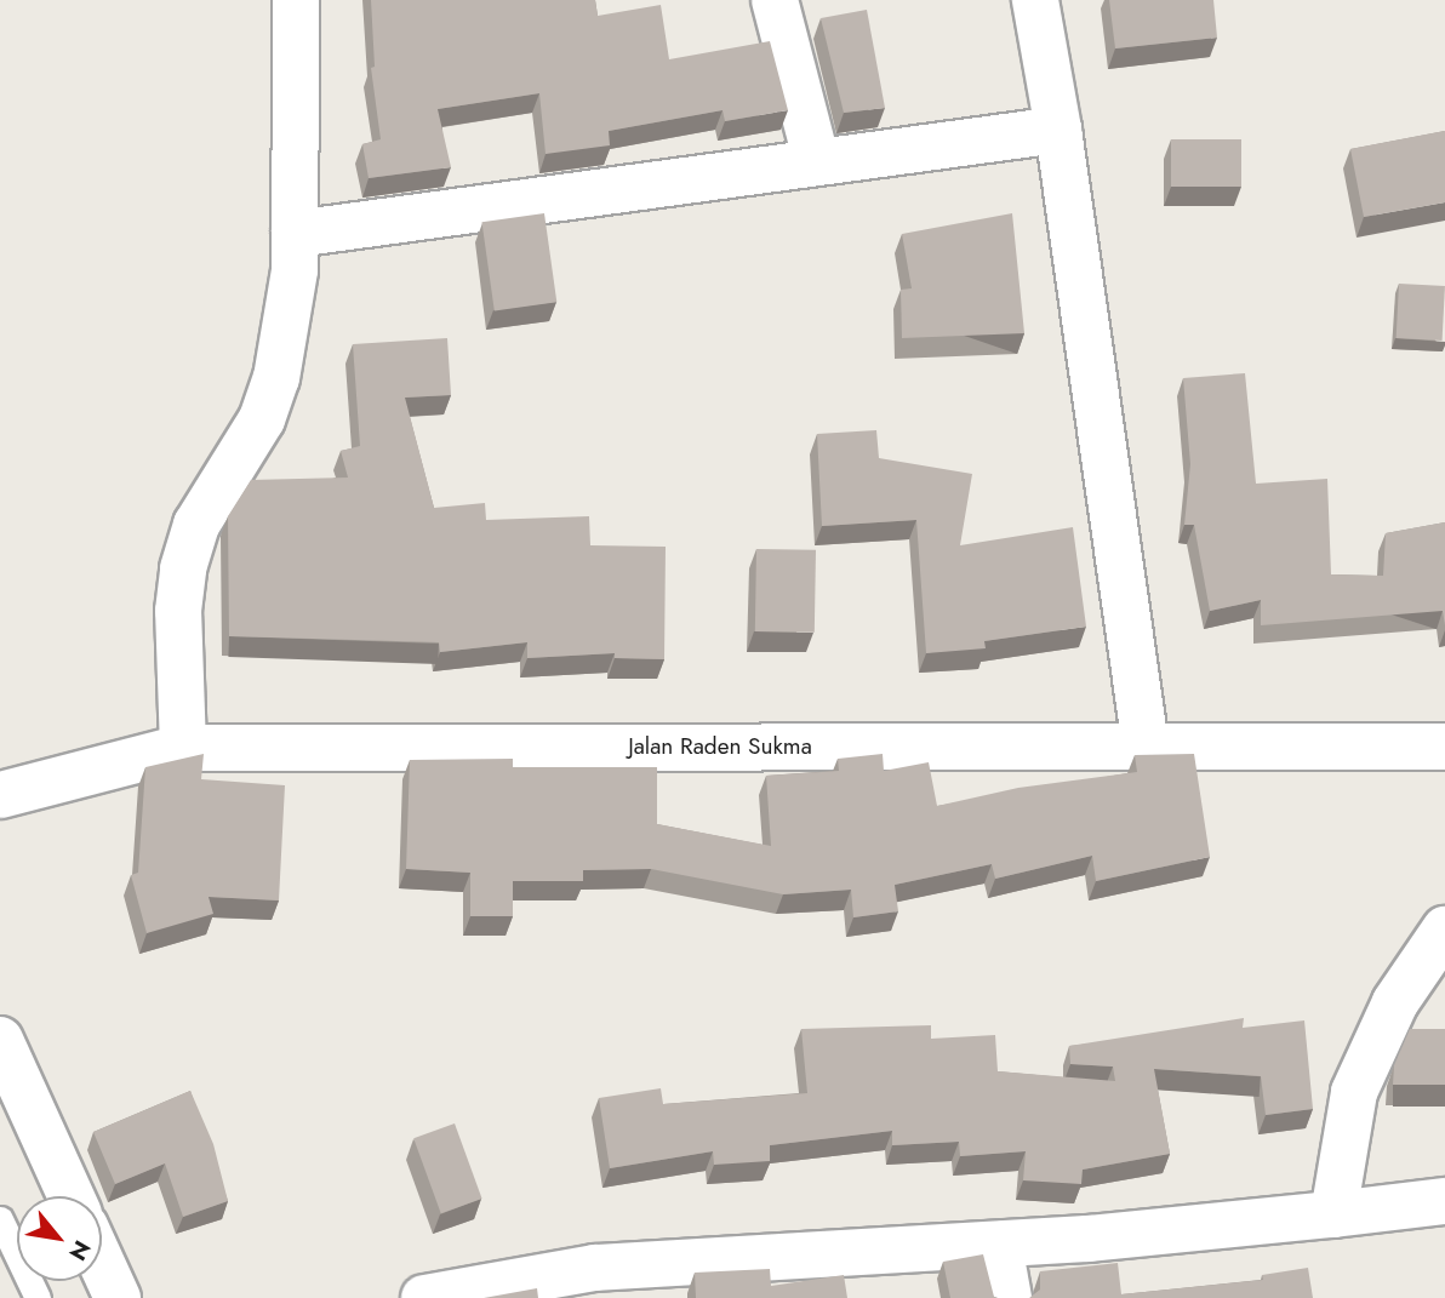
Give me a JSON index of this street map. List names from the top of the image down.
{
  "streets": {
    "street": ["Jalan Raden Sukma"]
  },
  "north": "bottom right"
}
